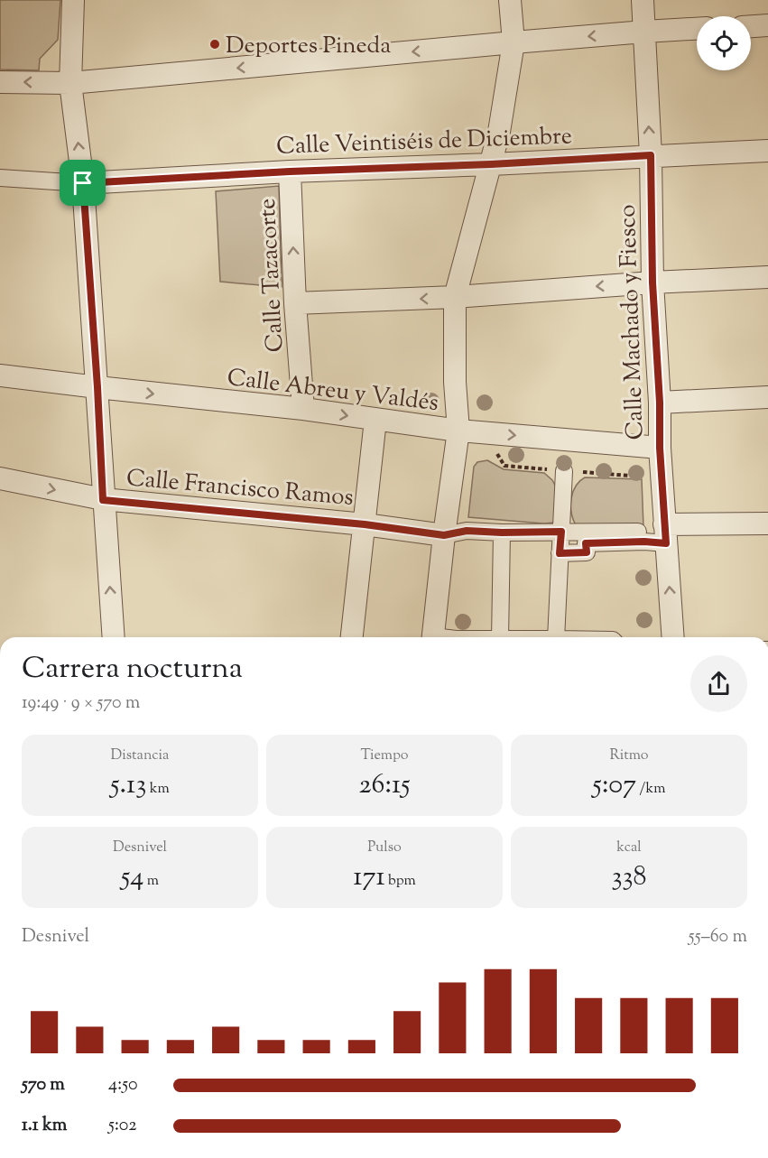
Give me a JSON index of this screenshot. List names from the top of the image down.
{
  "streets": {
    "street": [
      "Calle Veintiséis de Diciembre",
      "Calle Tazacorte",
      "Calle Machado y Fiesco",
      "Calle Abreu y Valdés",
      "Calle Francisco Ramos"
    ]
  },
  "crossings": [
    ["Calle Veintiséis de Diciembre", "Calle Tazacorte"],
    ["Calle Veintiséis de Diciembre", "Calle Machado y Fiesco"],
    ["Calle Tazacorte", "Calle Abreu y Valdés"],
    ["Calle Machado y Fiesco", "Calle Abreu y Valdés"]
  ],
  "places": ["Deportes Pineda"],
  "page": {
    "heading": ["Carrera nocturna", "19:49 · 9 × 570 m"],
    "stats": [
      ["Distancia", "5.13 km"],
      ["Tiempo", "26:15"],
      ["Ritmo", "5:07 /km"],
      ["Desnivel", "54 m"],
      ["Pulso", "171 bpm"],
      ["kcal", "338"]
    ],
    "chart": ["Desnivel", "55–60 m"],
    "list": [
      {
        "name": "570 m",
        "note": "4:50"
      },
      {
        "name": "1.1 km",
        "note": "5:02"
      }
    ]
  }
}
